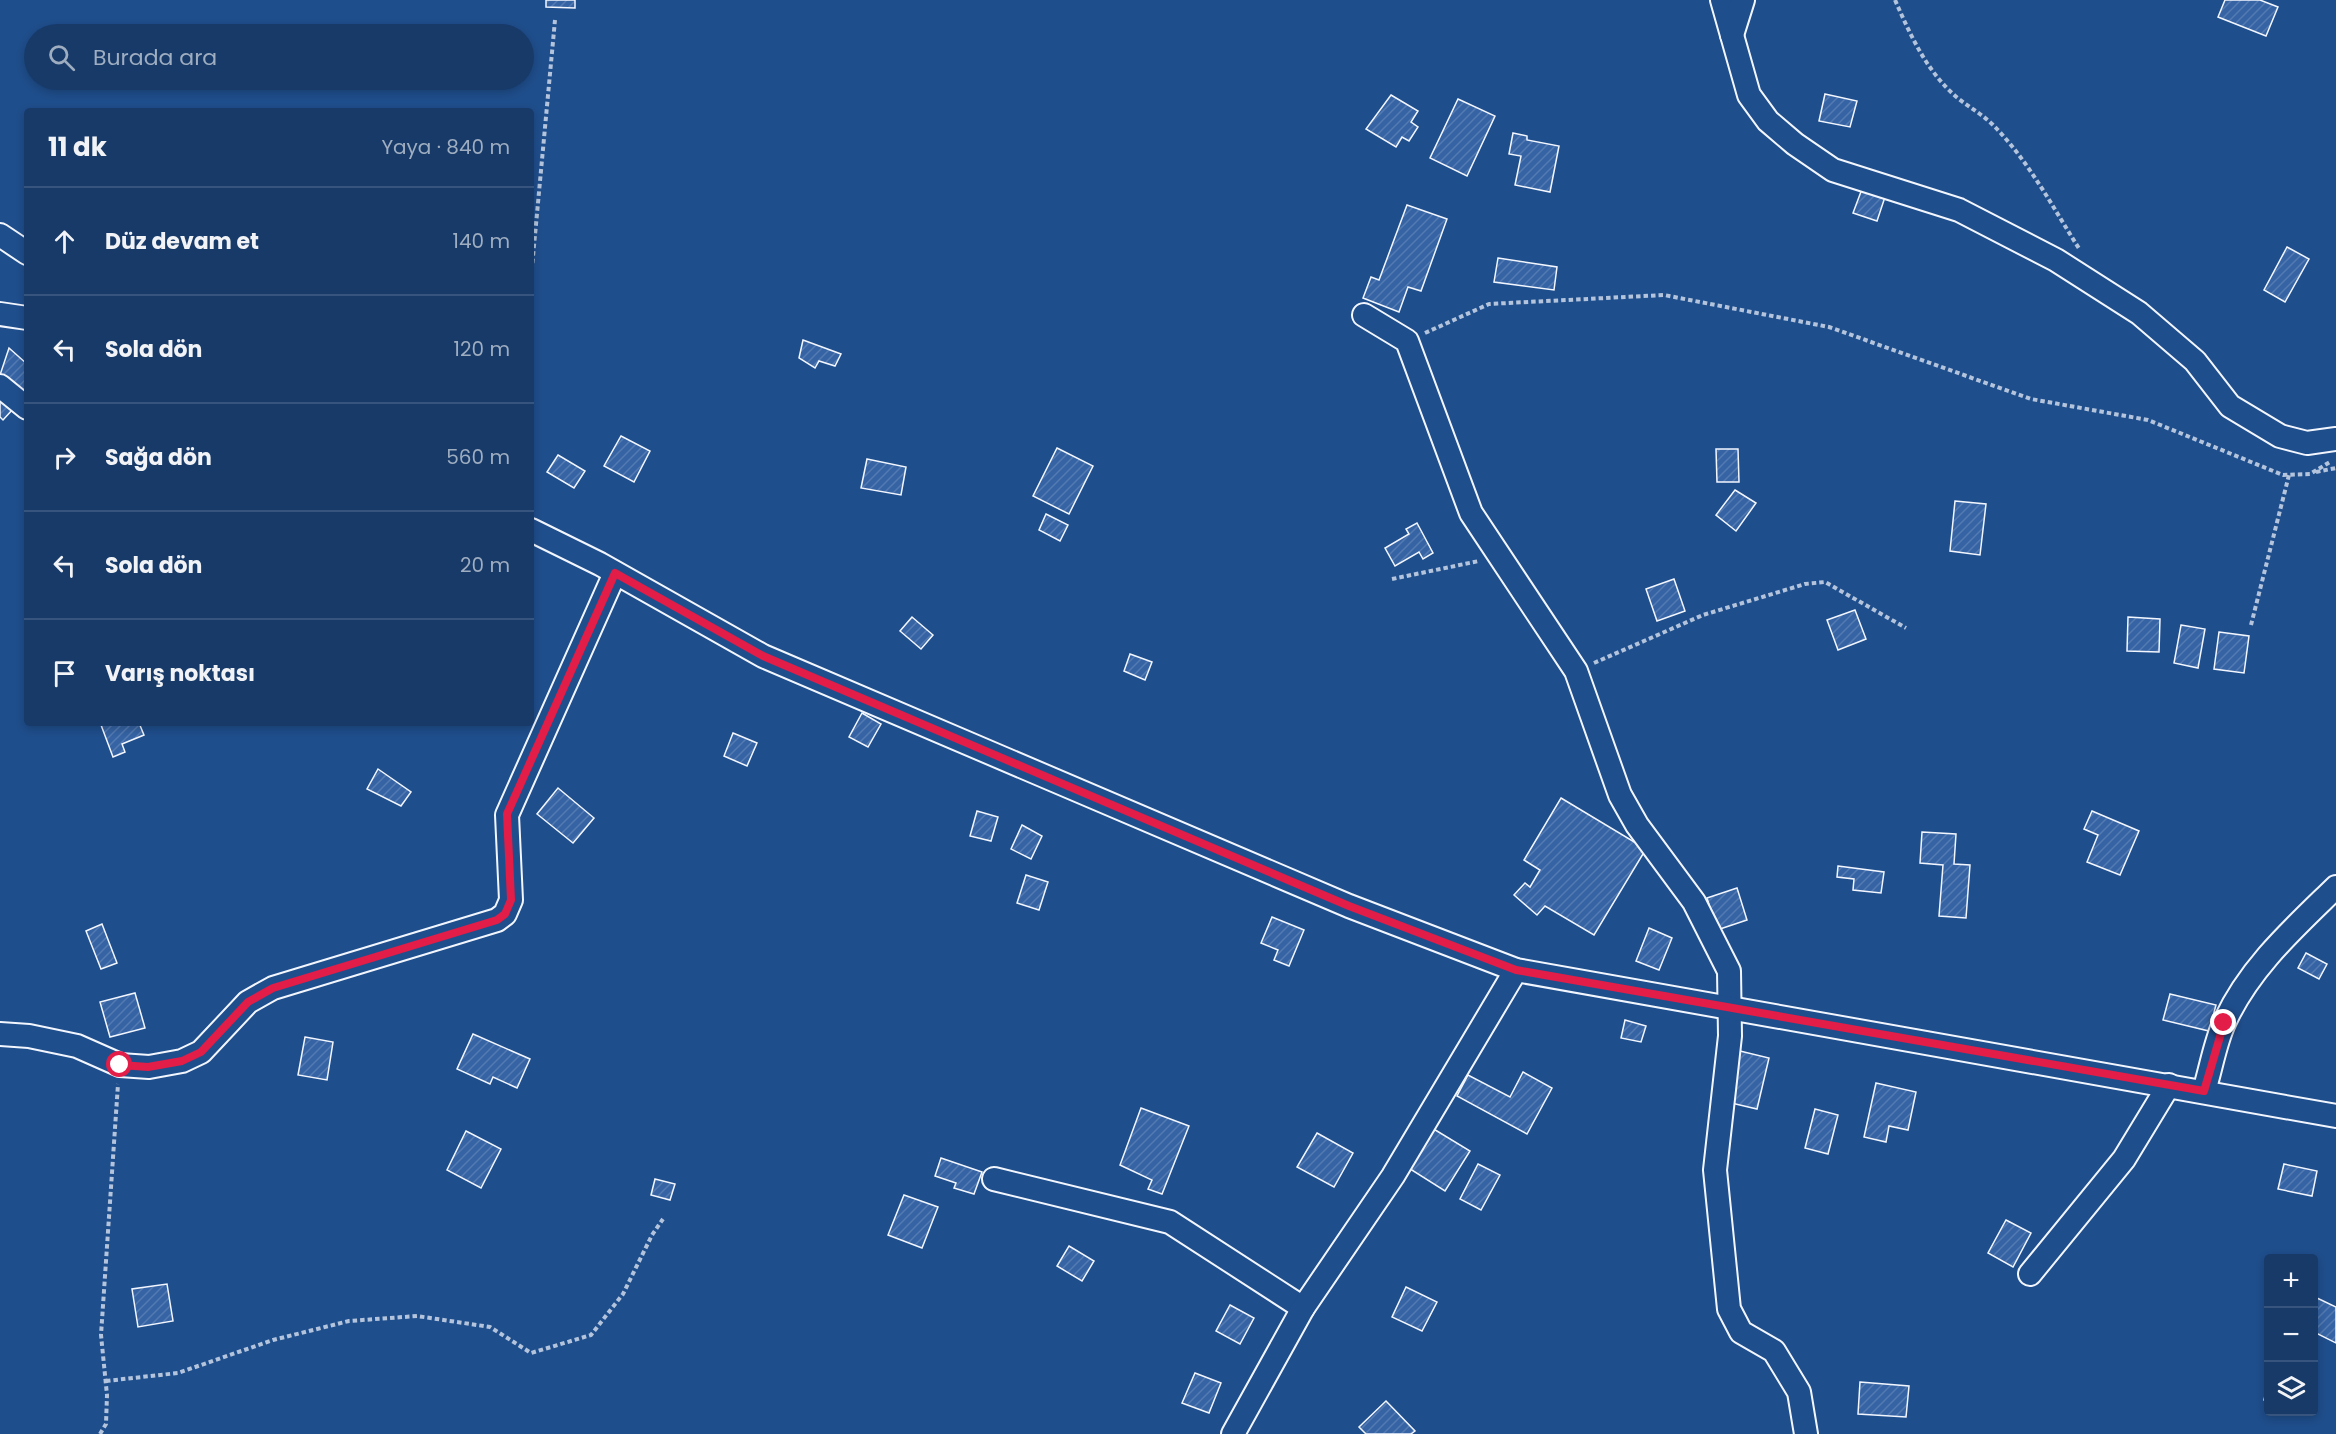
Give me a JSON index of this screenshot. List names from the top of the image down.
{
  "page": {
    "search": "Burada ara",
    "heading": ["11 dk", "Yaya · 840 m"],
    "list": [
      ["Düz devam et", "140 m"],
      ["Sola dön", "120 m"],
      ["Sağa dön", "560 m"],
      ["Sola dön", "20 m"],
      "Varış noktası"
    ],
    "map_buttons": ["+", "−"]
  }
}
